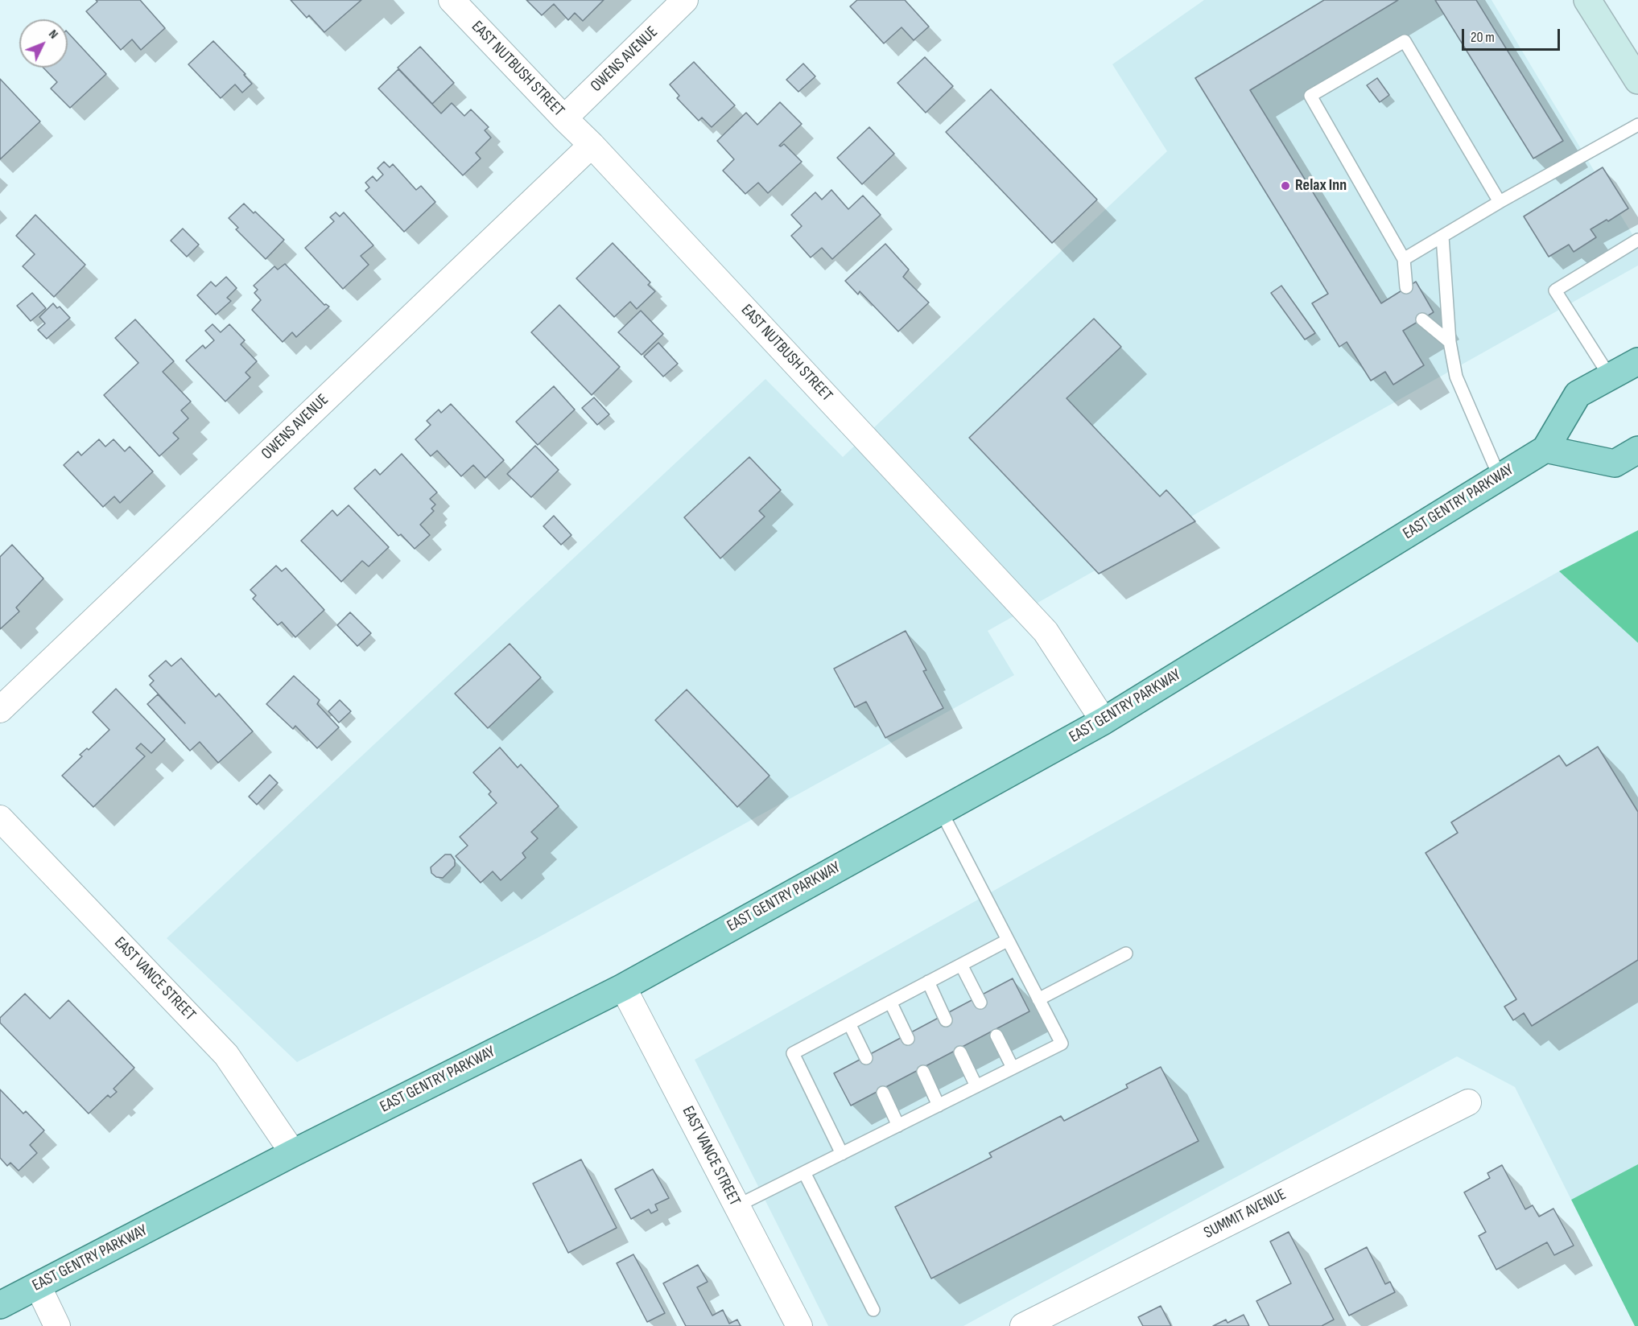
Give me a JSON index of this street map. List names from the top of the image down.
{
  "streets": {
    "main road": ["EAST GENTRY PARKWAY"],
    "street": [
      "OWENS AVENUE",
      "EAST NUTBUSH STREET",
      "EAST VANCE STREET",
      "SUMMIT AVENUE"
    ]
  },
  "crossings": [
    ["OWENS AVENUE", "EAST NUTBUSH STREET"],
    ["EAST NUTBUSH STREET", "EAST GENTRY PARKWAY"],
    ["EAST GENTRY PARKWAY", "EAST VANCE STREET"]
  ],
  "places": ["Relax Inn"],
  "scale_bar": "20 m",
  "north": "top right"
}
